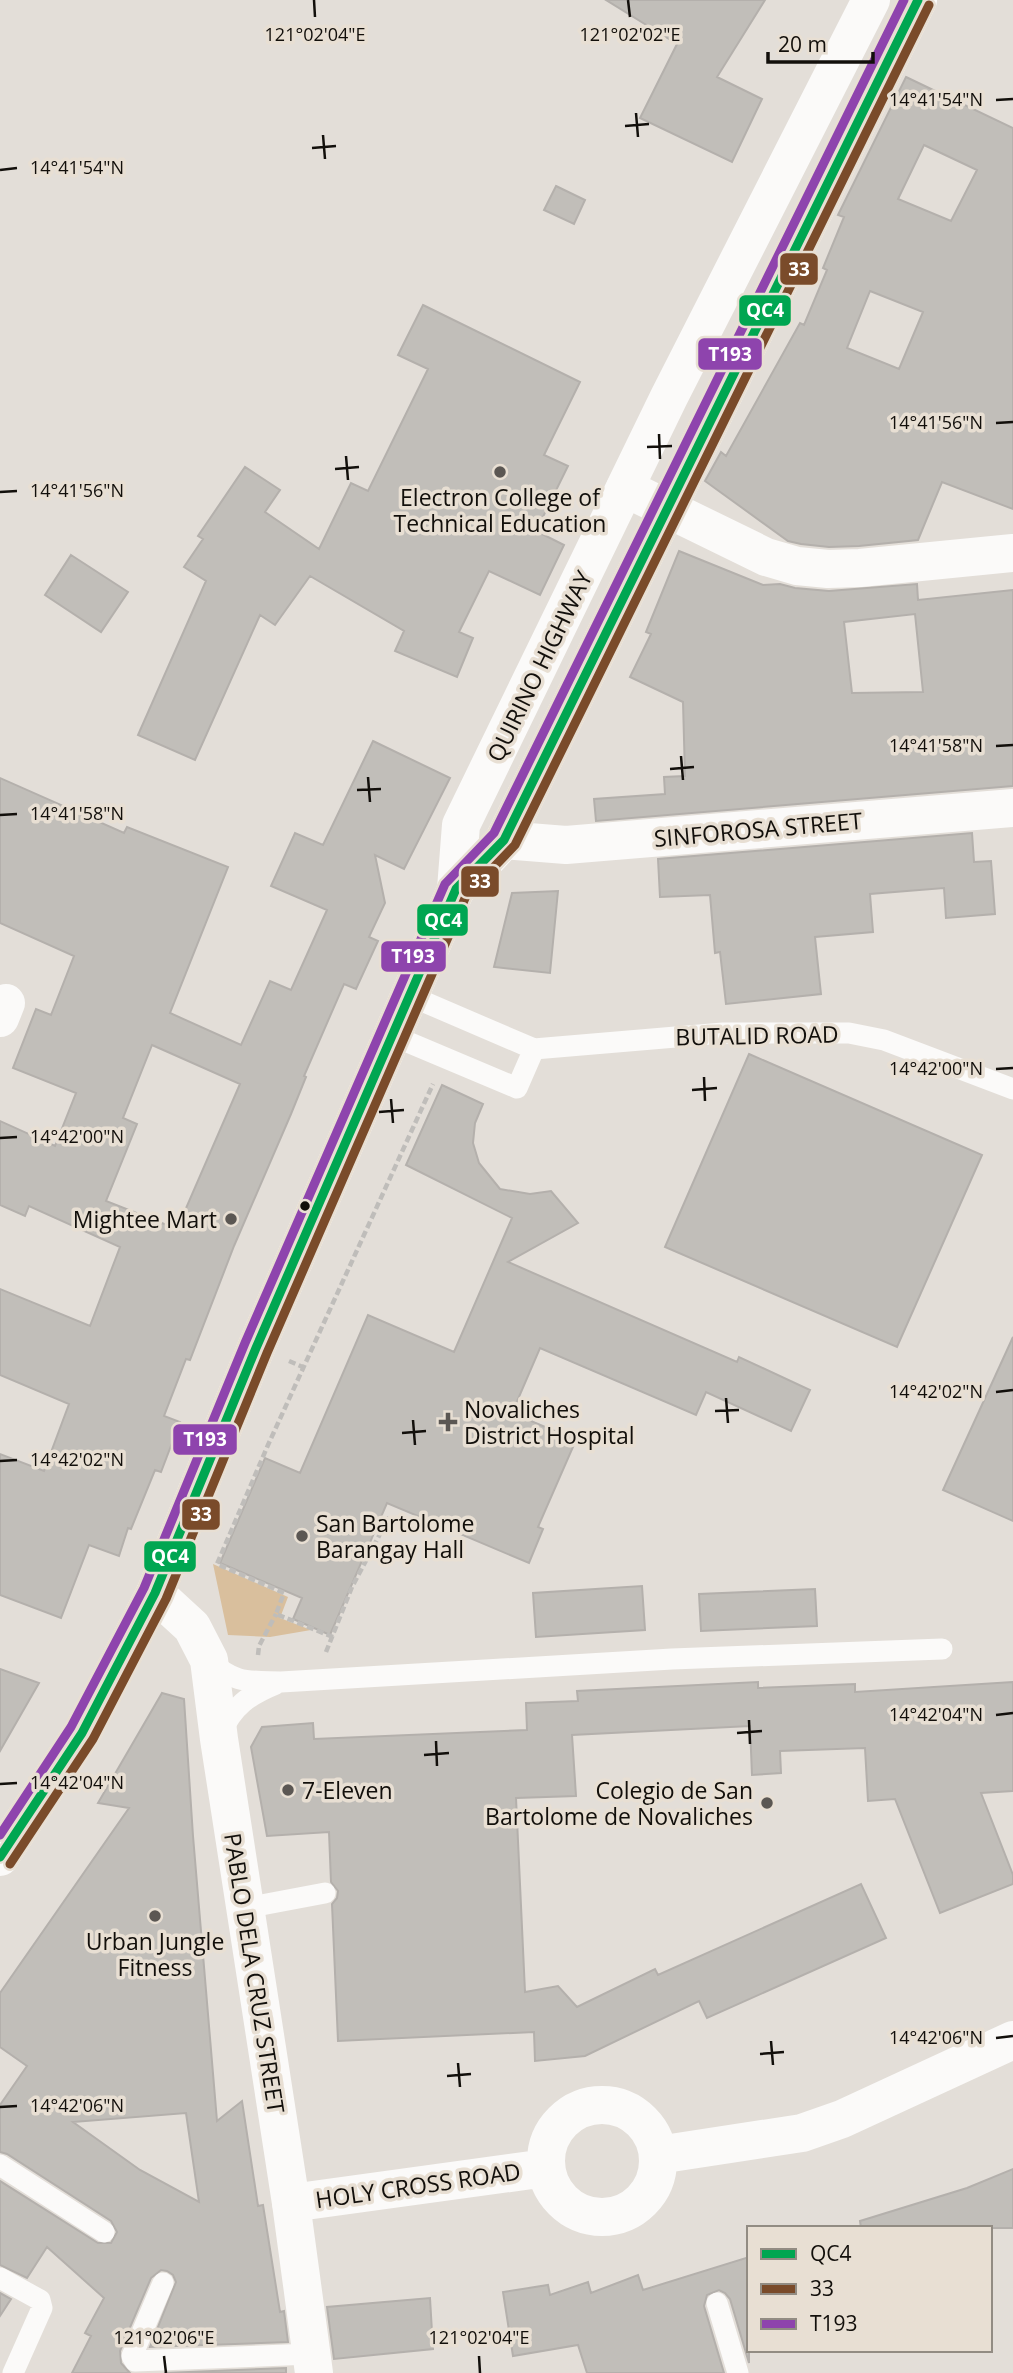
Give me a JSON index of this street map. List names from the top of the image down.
{
  "streets": {
    "main road": [
      "QUIRINO HIGHWAY",
      "SINFOROSA STREET",
      "PABLO DELA CRUZ STREET",
      "HOLY CROSS ROAD"
    ],
    "lane": ["BUTALID ROAD"]
  },
  "crossings": [
    ["QUIRINO HIGHWAY", "SINFOROSA STREET"],
    ["QUIRINO HIGHWAY", "BUTALID ROAD"],
    ["QUIRINO HIGHWAY", "PABLO DELA CRUZ STREET"],
    ["PABLO DELA CRUZ STREET", "HOLY CROSS ROAD"]
  ],
  "places": {
    "other": [
      "Electron College of Technical Education",
      "Mightee Mart",
      "San Bartolome Barangay Hall",
      "7-Eleven",
      "Colegio de San Bartolome de Novaliches",
      "Urban Jungle Fitness"
    ],
    "health": ["Novaliches District Hospital"]
  },
  "lines": ["transit line QC4", "transit line T193", "transit line 33"],
  "legend": ["QC4", "33", "T193"],
  "scale_bar": "20 m",
  "coordinates": [
    "121°02'04\"E",
    "121°02'02\"E",
    "14°41'54\"N",
    "14°41'56\"N",
    "14°41'58\"N",
    "14°42'00\"N",
    "14°42'02\"N",
    "14°42'04\"N",
    "14°42'06\"N",
    "121°02'06\"E"
  ]
}
